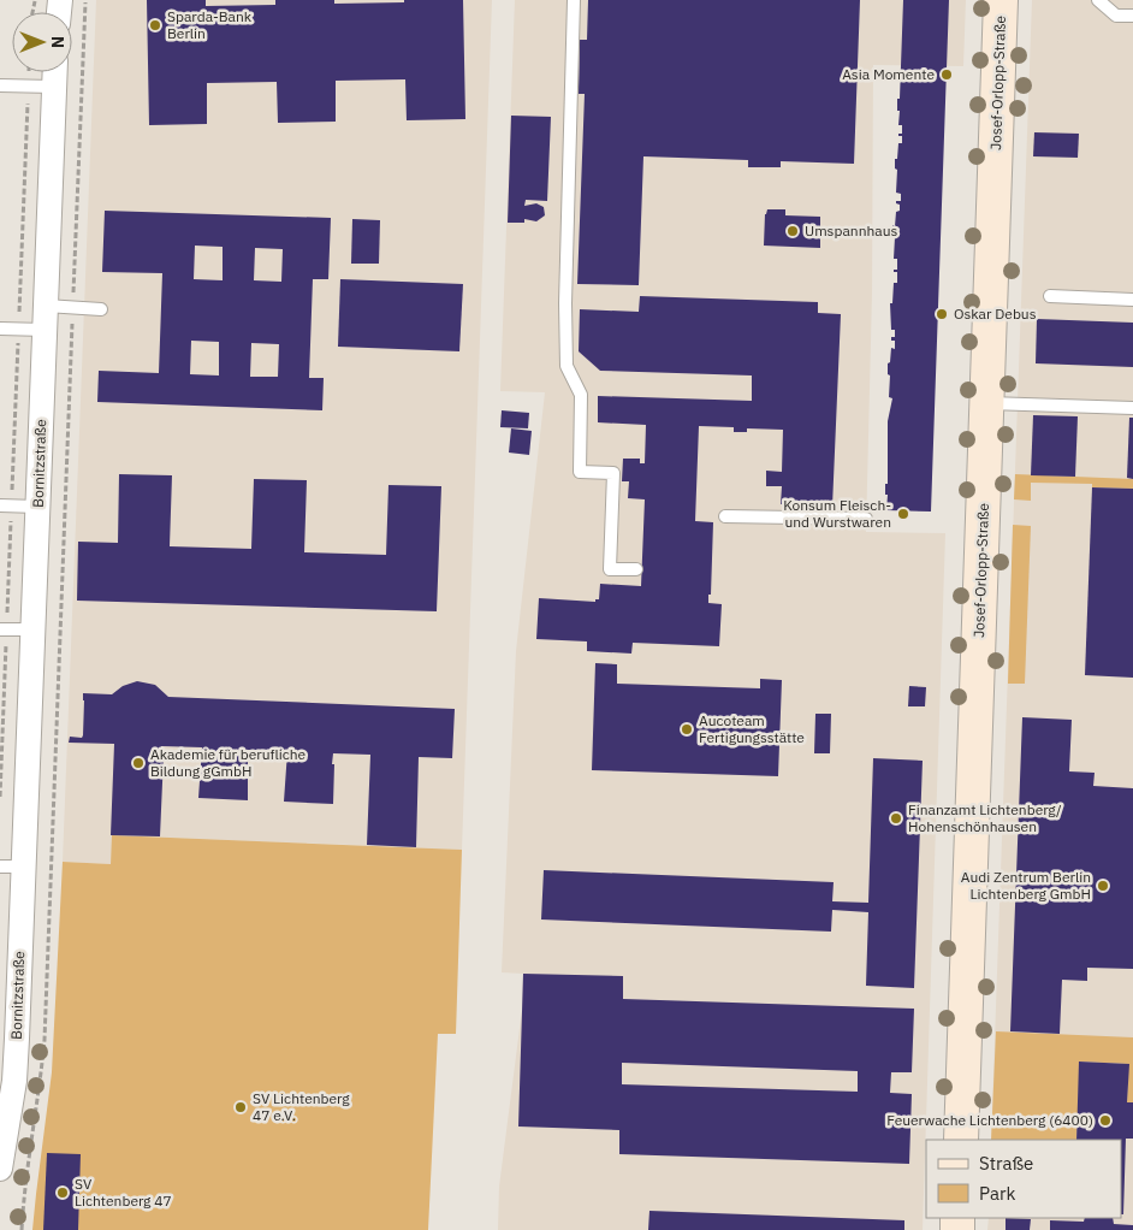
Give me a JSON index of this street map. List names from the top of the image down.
{
  "streets": {
    "street": ["Josef-Orlopp-Straße", "Bornitzstraße"]
  },
  "places": [
    "Sparda-Bank Berlin",
    "Asia Momente",
    "Umspannhaus",
    "Oskar Debus",
    "Konsum Fleisch- und Wurstwaren",
    "Aucoteam Fertigungsstätte",
    "Akademie für berufliche Bildung gGmbH",
    "Finanzamt Lichtenberg/ Hohenschönhausen",
    "Audi Zentrum Berlin Lichtenberg GmbH",
    "SV Lichtenberg 47 e.V.",
    "Feuerwache Lichtenberg (6400)",
    "SV Lichtenberg 47"
  ],
  "legend": ["Straße", "Park"],
  "north": "right"
}
